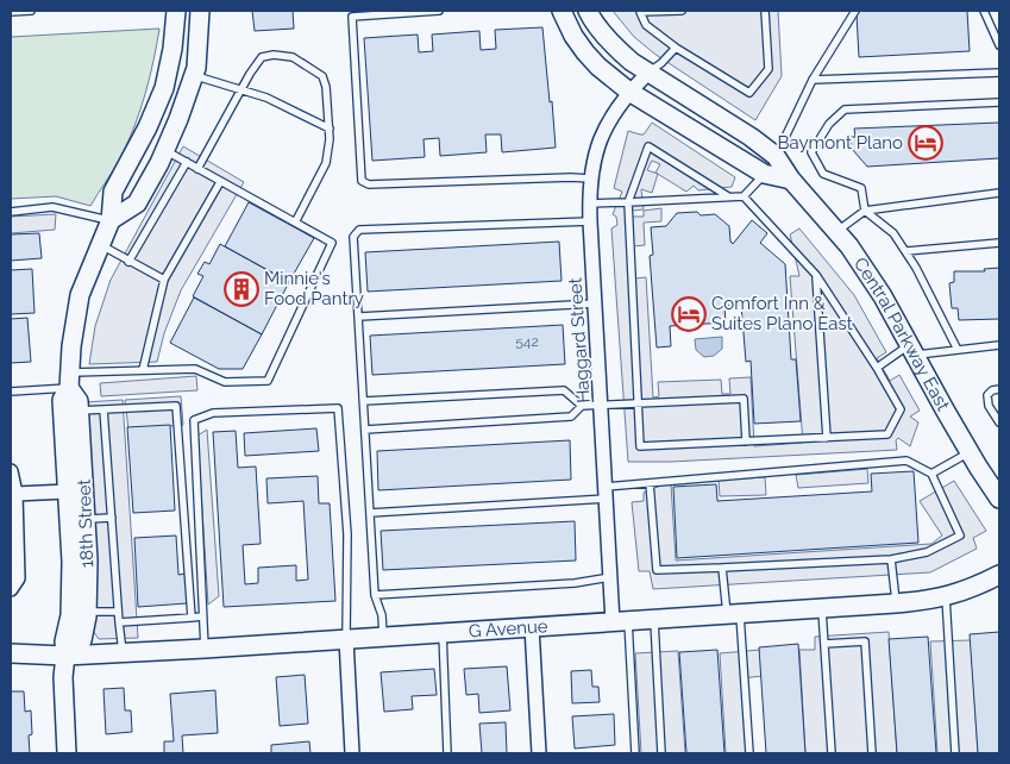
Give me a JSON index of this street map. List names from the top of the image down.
{
  "streets": {
    "street": [
      "Central Parkway East",
      "Haggard Street",
      "18th Street",
      "G Avenue"
    ]
  },
  "crossings": [
    ["Central Parkway East", "Haggard Street"],
    ["Haggard Street", "G Avenue"],
    ["18th Street", "G Avenue"]
  ],
  "places": {
    "hotel": ["Baymont Plano", "Comfort Inn & Suites Plano East"],
    "building": ["Minnie's Food Pantry"]
  },
  "house_numbers": ["542"]
}
